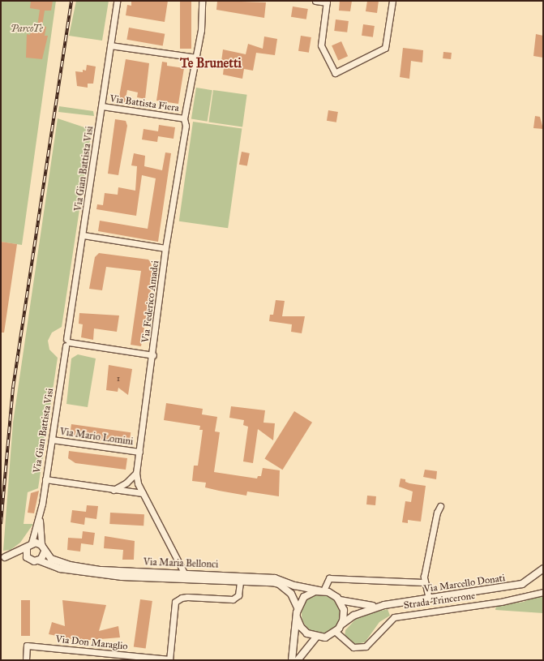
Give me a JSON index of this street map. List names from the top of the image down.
{
  "streets": {
    "street": [
      "Via Battista Fiera",
      "Via Gian Battista Visi",
      "Via Federico Amadei",
      "Via Mario Lomini",
      "Via Maria Bellonci",
      "Via Marcello Donati",
      "Strada Trincerone",
      "Via Don Maraglio"
    ]
  },
  "crossings": [
    ["Via Battista Fiera", "Via Gian Battista Visi"],
    ["Via Battista Fiera", "Via Federico Amadei"],
    ["Via Gian Battista Visi", "Via Mario Lomini"],
    ["Via Gian Battista Visi", "Via Maria Bellonci"],
    ["Via Federico Amadei", "Via Mario Lomini"],
    ["Via Federico Amadei", "Via Maria Bellonci"],
    ["Via Maria Bellonci", "Via Marcello Donati"],
    ["Via Maria Bellonci", "Strada Trincerone"],
    ["Via Marcello Donati", "Strada Trincerone"]
  ],
  "districts": ["Te Brunetti"],
  "parks": ["ParcoTe"],
  "house_numbers": ["1"]
}
